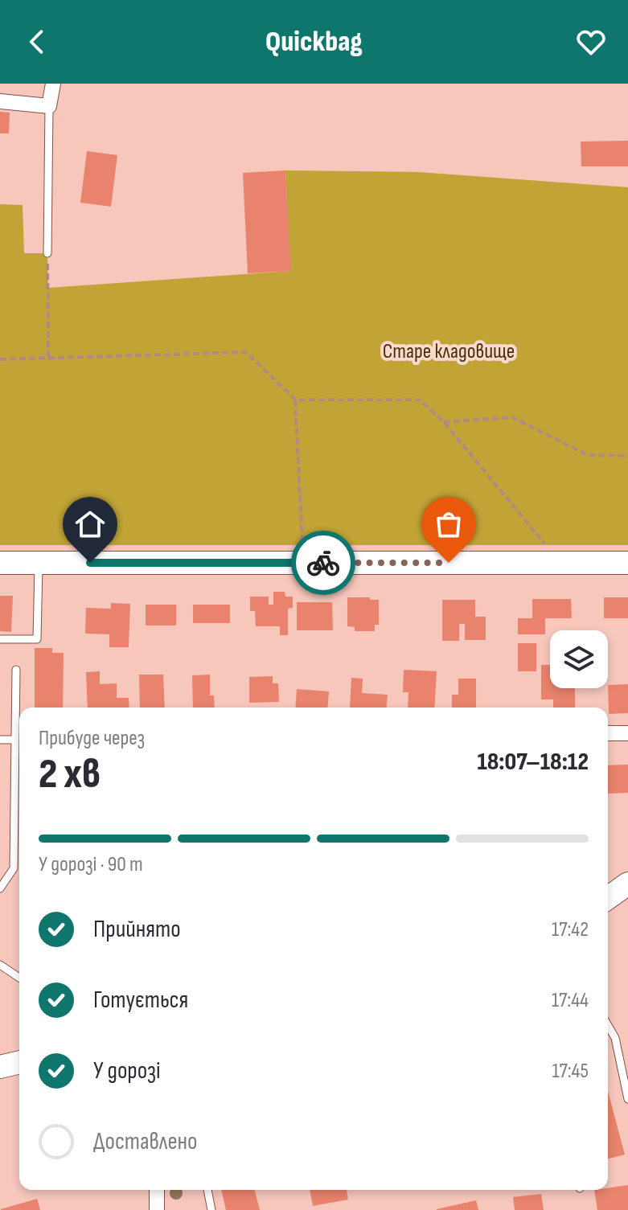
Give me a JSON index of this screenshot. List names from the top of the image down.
{
  "parks": ["Старе кладовище"],
  "page": {
    "header": "Quickbag",
    "heading": ["2 хв", "Прибуде через", "18:07–18:12"],
    "bar": "У дорозі · 90 m",
    "list": [
      ["Прийнято", "17:42"],
      ["Готується", "17:44"],
      ["У дорозі", "17:45"],
      "Доставлено"
    ]
  }
}
